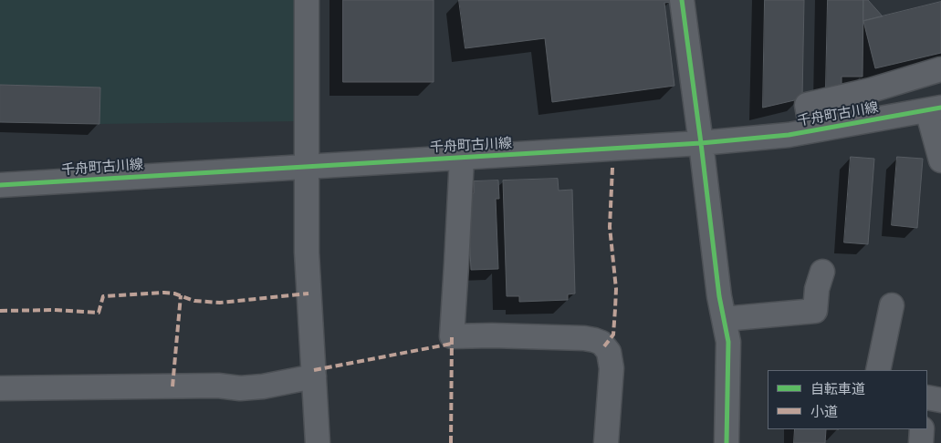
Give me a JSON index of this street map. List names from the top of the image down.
{
  "streets": {
    "street": ["千舟町古川線"]
  },
  "legend": ["自転車道", "小道"]
}
